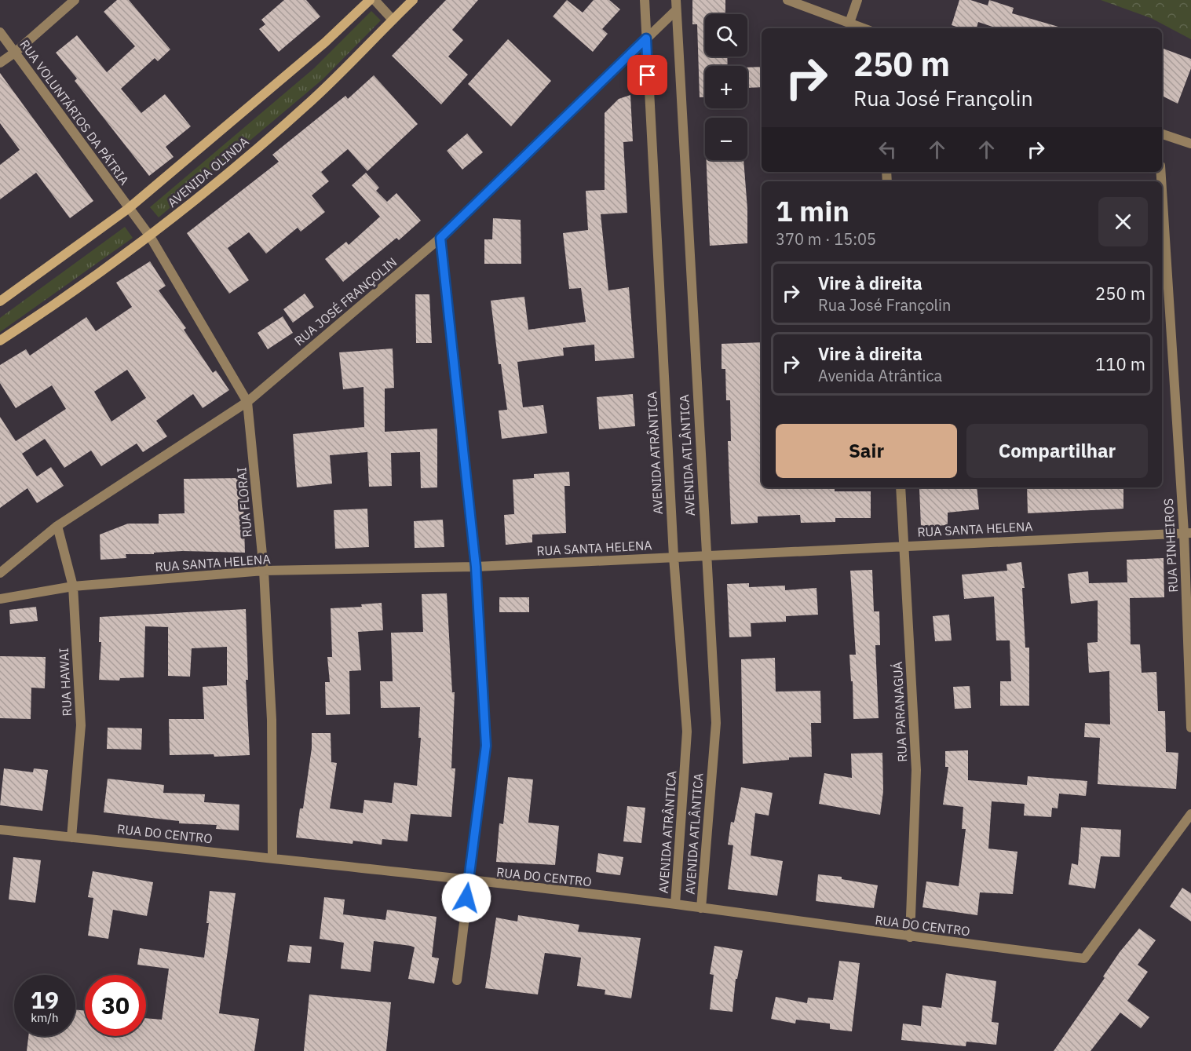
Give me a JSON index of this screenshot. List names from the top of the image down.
{
  "streets": {
    "street": [
      "RUA VOLUNTÁRIOS DA PÁTRIA",
      "AVENIDA OLINDA",
      "RUA JOSÉ FRANÇOLIN",
      "AVENIDA ATRÂNTICA",
      "AVENIDA ATLÂNTICA",
      "RUA FLORAI",
      "RUA SANTA HELENA",
      "RUA PINHEIROS",
      "RUA HAWAI",
      "RUA PARANAGUÁ",
      "RUA DO CENTRO"
    ]
  },
  "crossings": [
    ["RUA VOLUNTÁRIOS DA PÁTRIA", "AVENIDA OLINDA"],
    ["RUA VOLUNTÁRIOS DA PÁTRIA", "RUA FLORAI"],
    ["AVENIDA OLINDA", "RUA FLORAI"],
    ["RUA JOSÉ FRANÇOLIN", "AVENIDA ATRÂNTICA"],
    ["RUA JOSÉ FRANÇOLIN", "AVENIDA ATLÂNTICA"],
    ["RUA JOSÉ FRANÇOLIN", "RUA FLORAI"],
    ["RUA JOSÉ FRANÇOLIN", "RUA HAWAI"],
    ["AVENIDA ATRÂNTICA", "RUA SANTA HELENA"],
    ["AVENIDA ATRÂNTICA", "RUA DO CENTRO"],
    ["AVENIDA ATLÂNTICA", "RUA SANTA HELENA"],
    ["AVENIDA ATLÂNTICA", "RUA DO CENTRO"],
    ["RUA FLORAI", "RUA SANTA HELENA"],
    ["RUA FLORAI", "RUA DO CENTRO"],
    ["RUA SANTA HELENA", "RUA PINHEIROS"],
    ["RUA SANTA HELENA", "RUA HAWAI"],
    ["RUA SANTA HELENA", "RUA PARANAGUÁ"],
    ["RUA HAWAI", "RUA DO CENTRO"],
    ["RUA PARANAGUÁ", "RUA DO CENTRO"]
  ],
  "page": {
    "map_buttons": ["+", "−"],
    "turn": ["250 m", "Rua José Françolin"],
    "heading": ["1 min", "370 m · 15:05"],
    "list": [
      {
        "name": "Vire à direita",
        "note": "Rua José Françolin",
        "value": "250 m"
      },
      {
        "name": "Vire à direita",
        "note": "Avenida Atrântica",
        "value": "110 m"
      }
    ],
    "buttons": ["Sair", "Compartilhar"],
    "speed": "19 km/h",
    "limit": "30"
  }
}
